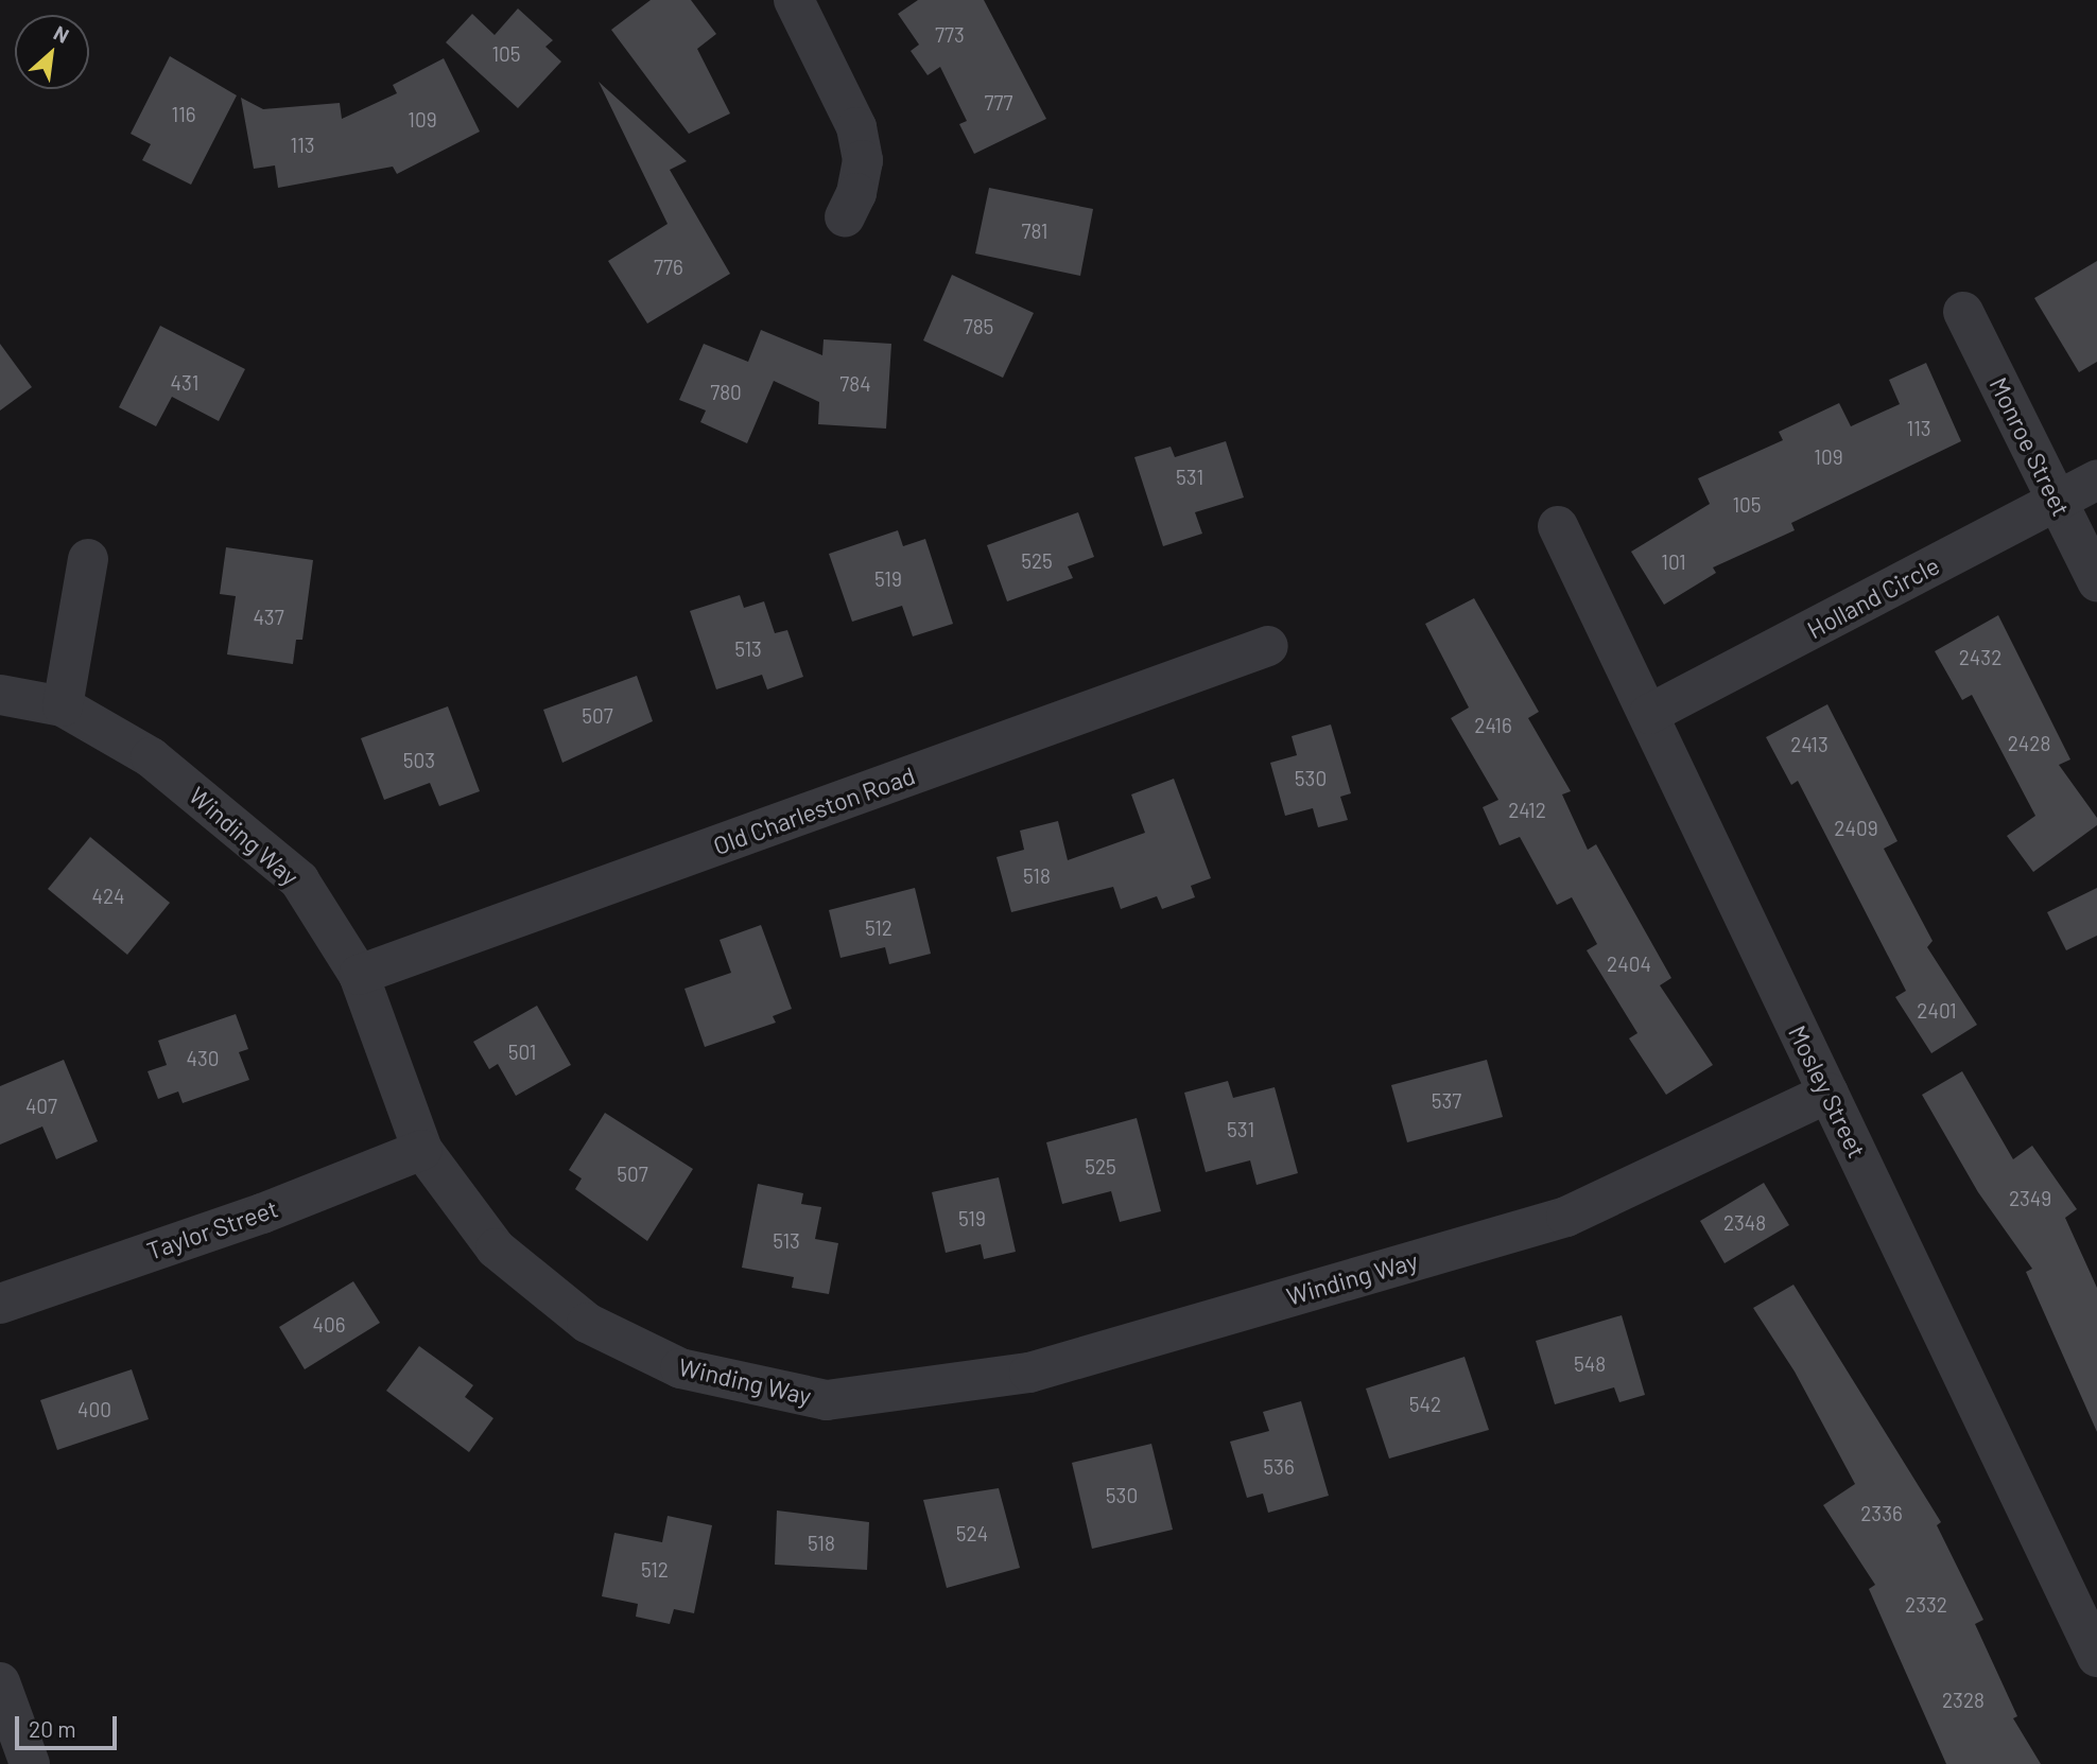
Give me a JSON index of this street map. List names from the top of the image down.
{
  "streets": {
    "street": [
      "Monroe Street",
      "Holland Circle",
      "Old Charleston Road",
      "Winding Way",
      "Mosley Street",
      "Taylor Street"
    ]
  },
  "crossings": [
    ["Monroe Street", "Holland Circle"],
    ["Holland Circle", "Mosley Street"],
    ["Old Charleston Road", "Winding Way"],
    ["Winding Way", "Mosley Street"],
    ["Winding Way", "Taylor Street"]
  ],
  "house_numbers": [
    "773",
    "105",
    "777",
    "116",
    "109",
    "113",
    "781",
    "776",
    "785",
    "431",
    "784",
    "780",
    "113",
    "109",
    "531",
    "105",
    "525",
    "101",
    "519",
    "437",
    "513",
    "2432",
    "507",
    "2416",
    "2428",
    "2413",
    "503",
    "530",
    "2412",
    "2409",
    "518",
    "424",
    "512",
    "2404",
    "2401",
    "501",
    "430",
    "537",
    "407",
    "531",
    "525",
    "507",
    "2349",
    "519",
    "2348",
    "513",
    "406",
    "548",
    "542",
    "400",
    "536",
    "530",
    "2336",
    "524",
    "518",
    "512",
    "2332",
    "2328"
  ],
  "scale_bar": "20 m",
  "north": "top right"
}
